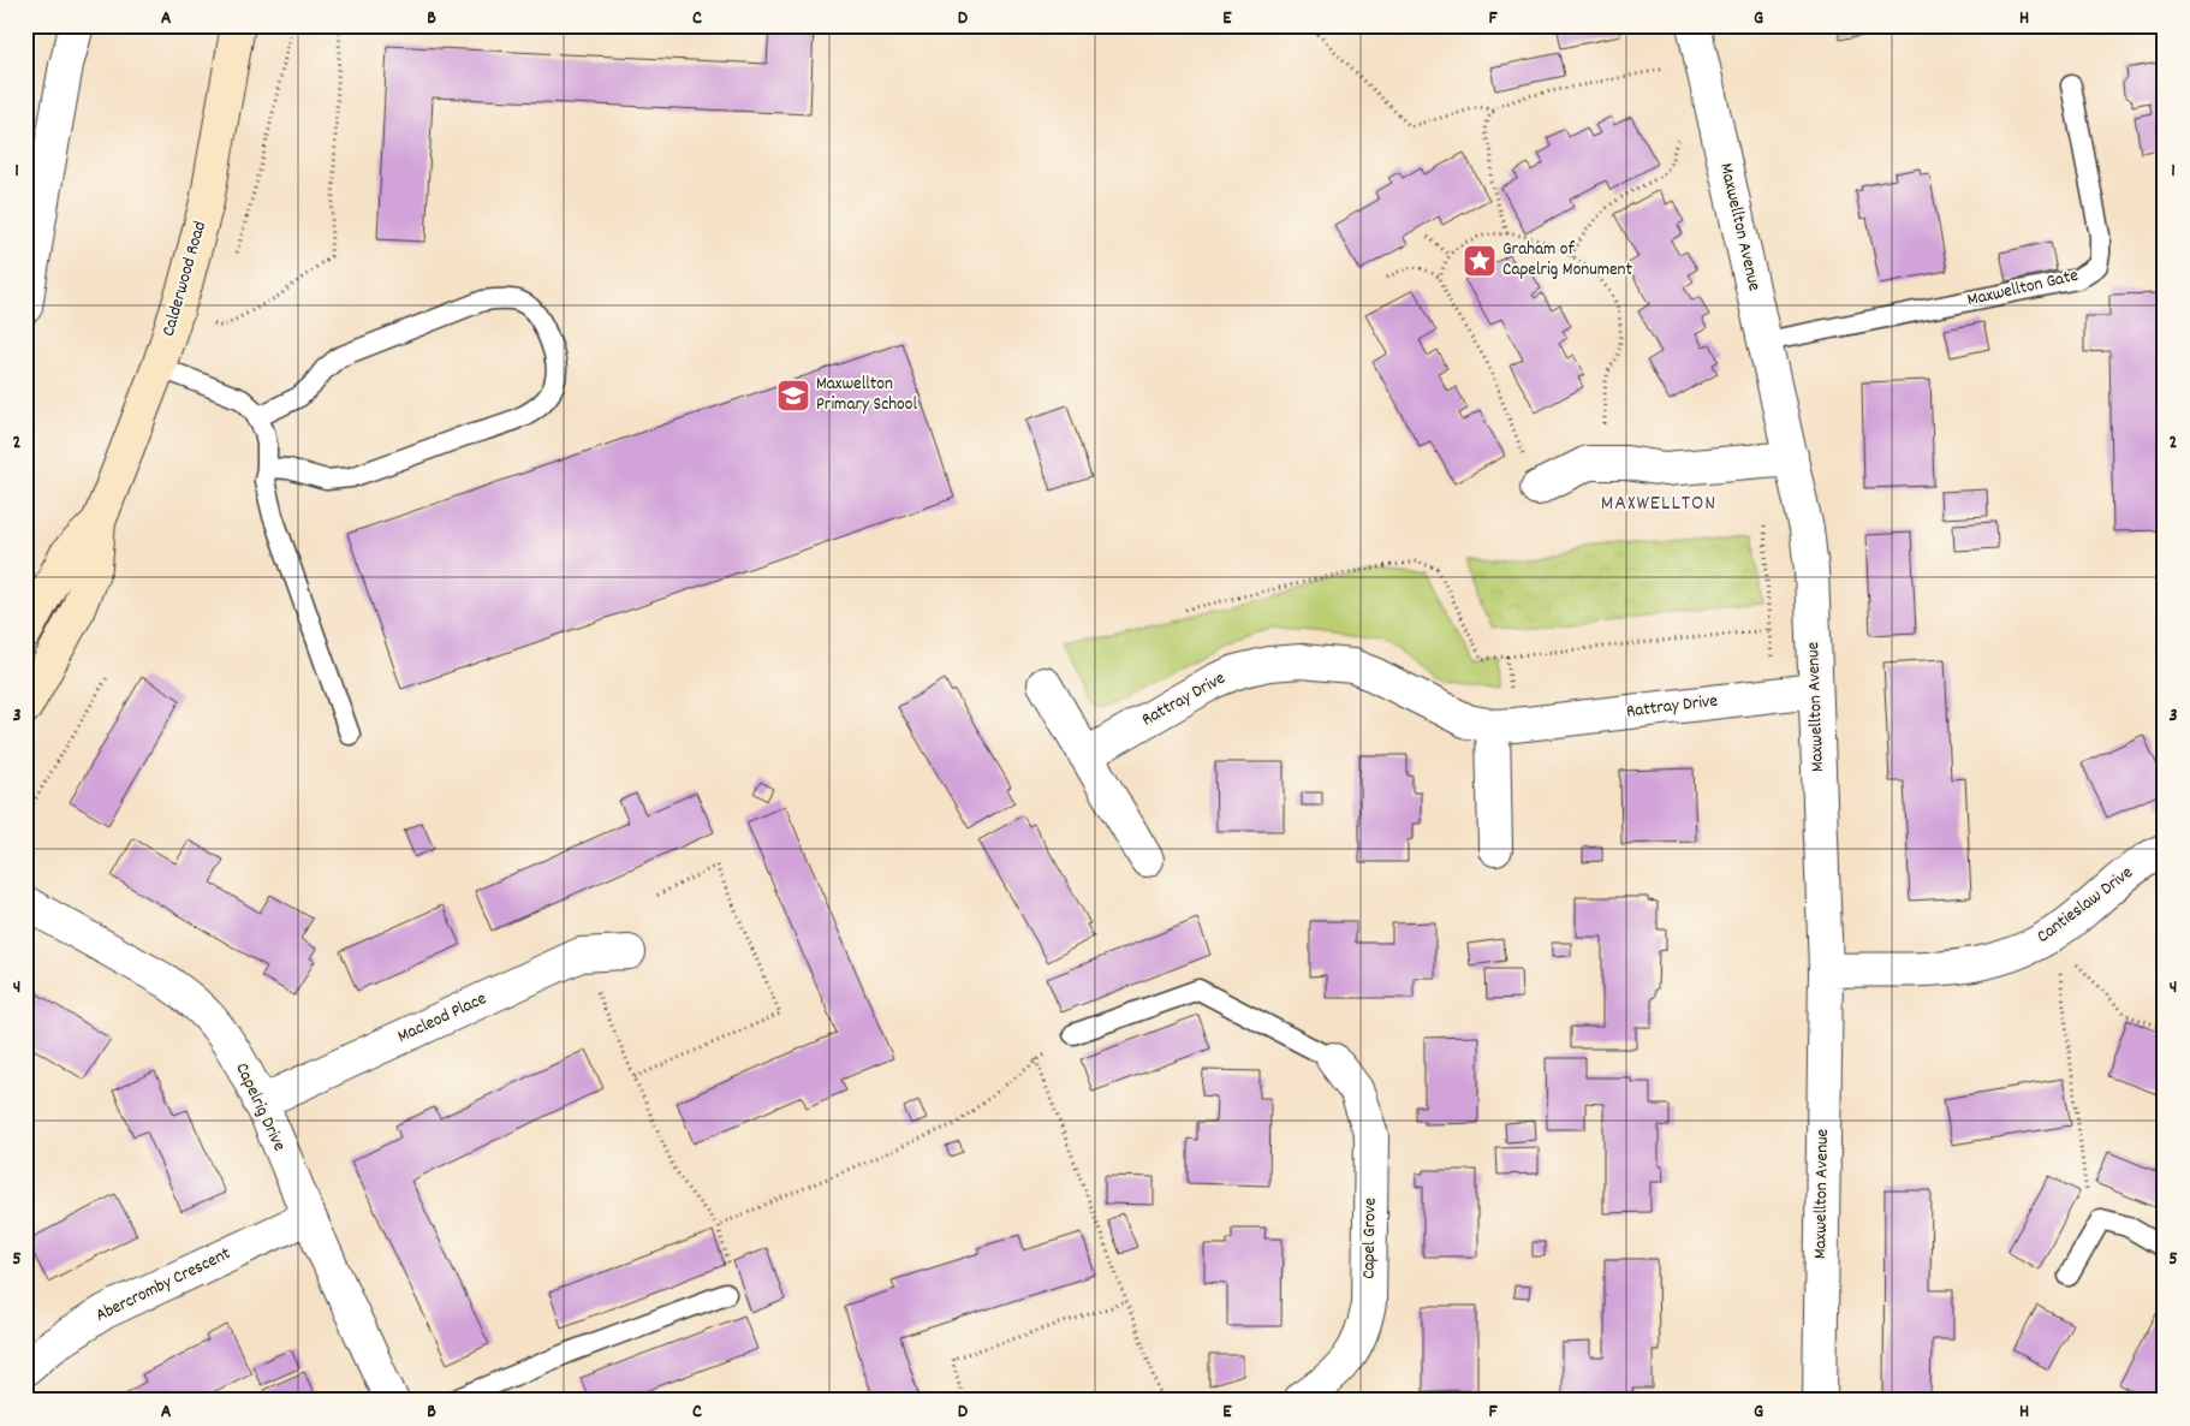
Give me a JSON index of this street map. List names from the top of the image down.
{
  "streets": {
    "street": [
      "Maxwellton Avenue",
      "Calderwood Road",
      "Rattray Drive",
      "Cantieslaw Drive",
      "Macleod Place",
      "Capelrig Drive",
      "Capel Grove",
      "Abercromby Crescent"
    ],
    "lane": ["Maxwellton Gate"]
  },
  "crossings": [
    ["Maxwellton Avenue", "Maxwellton Gate"],
    ["Maxwellton Avenue", "Rattray Drive"],
    ["Maxwellton Avenue", "Cantieslaw Drive"],
    ["Macleod Place", "Capelrig Drive"],
    ["Capelrig Drive", "Abercromby Crescent"]
  ],
  "districts": ["MAXWELLTON"],
  "places": {
    "place": ["Graham of Capelrig Monument"],
    "school or university": ["Maxwellton Primary School"]
  },
  "grid": {
    "columns": [
      "A",
      "B",
      "C",
      "D",
      "E",
      "F",
      "G",
      "H"
    ],
    "rows": [
      "1",
      "2",
      "3",
      "4",
      "5"
    ]
  }
}
